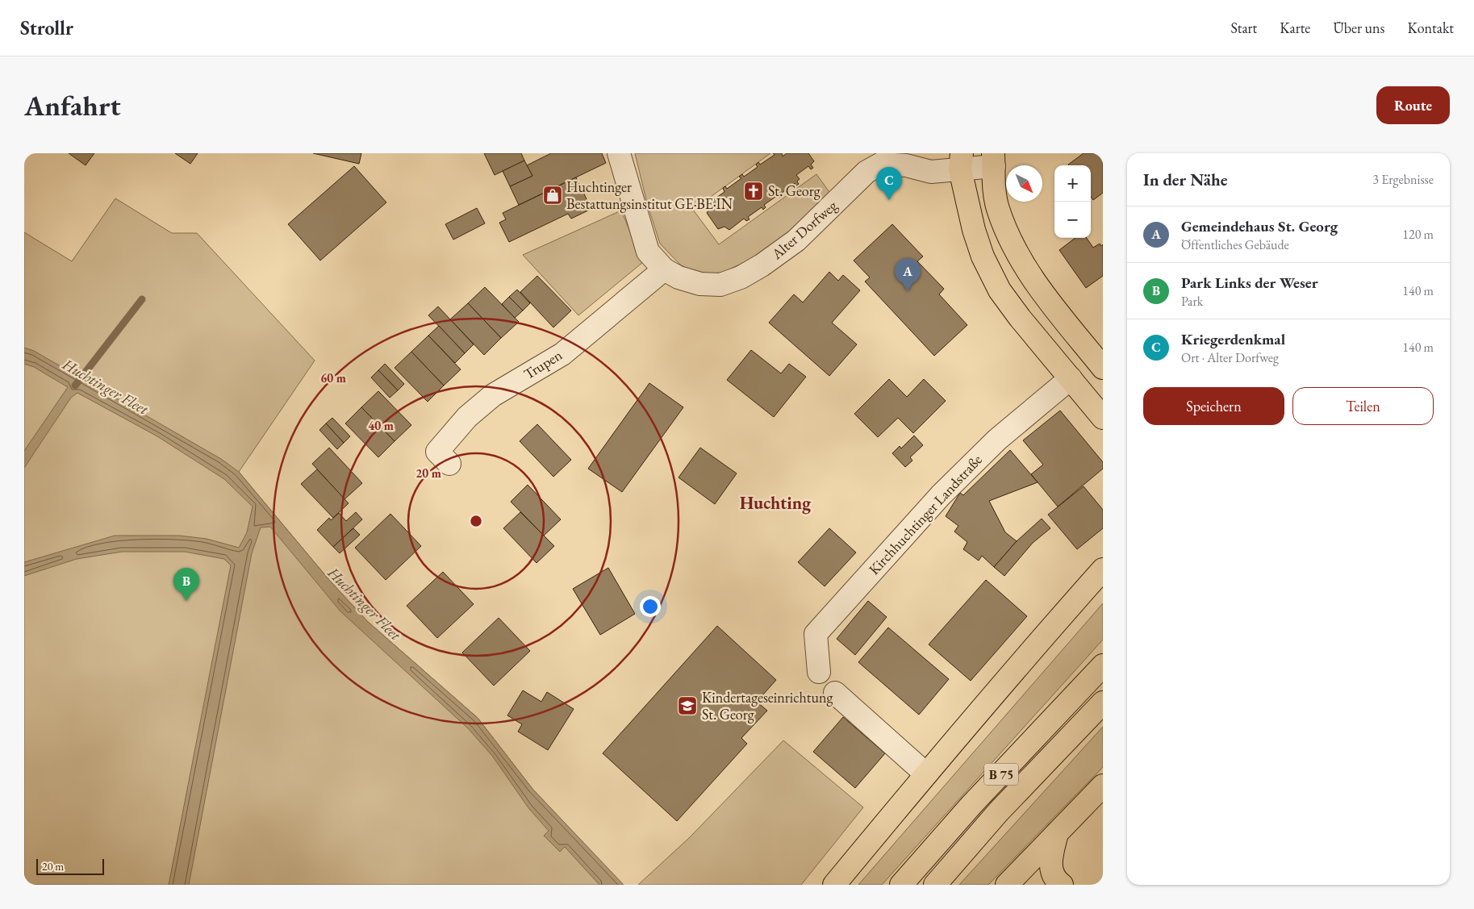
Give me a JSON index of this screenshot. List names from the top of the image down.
{
  "streets": {
    "main road": ["B 75"],
    "street": ["Alter Dorfweg", "Trupen", "Kirchhuchtinger Landstraße"]
  },
  "crossings": [
    ["Alter Dorfweg", "Trupen"]
  ],
  "districts": ["Huchting"],
  "water": ["Huchtinger Fleet"],
  "places": {
    "church": ["St. Georg"],
    "shop": ["Huchtinger Bestattungsinstitut GE·BE·IN"],
    "school or university": ["Kindertageseinrichtung St. Georg"]
  },
  "scale_bar": "20 m",
  "north": "bottom right",
  "page": {
    "header": "Strollr",
    "nav": [
      "Start",
      "Karte",
      "Über uns",
      "Kontakt"
    ],
    "buttons": [
      "Route",
      ["Speichern", "Teilen"]
    ],
    "title": "Anfahrt",
    "heading": ["In der Nähe", "3 Ergebnisse"],
    "map_buttons": ["+", "−"],
    "pins": ["C", "A", "B"],
    "list": [
      {
        "mark": "A",
        "name": "Gemeindehaus St. Georg",
        "note": "Öffentliches Gebäude",
        "value": "120 m"
      },
      {
        "mark": "B",
        "name": "Park Links der Weser",
        "note": "Park",
        "value": "140 m"
      },
      {
        "mark": "C",
        "name": "Kriegerdenkmal",
        "note": "Ort · Alter Dorfweg",
        "value": "140 m"
      }
    ],
    "scale": "20 m"
  },
  "rings": ["60 m", "40 m", "20 m"]
}
